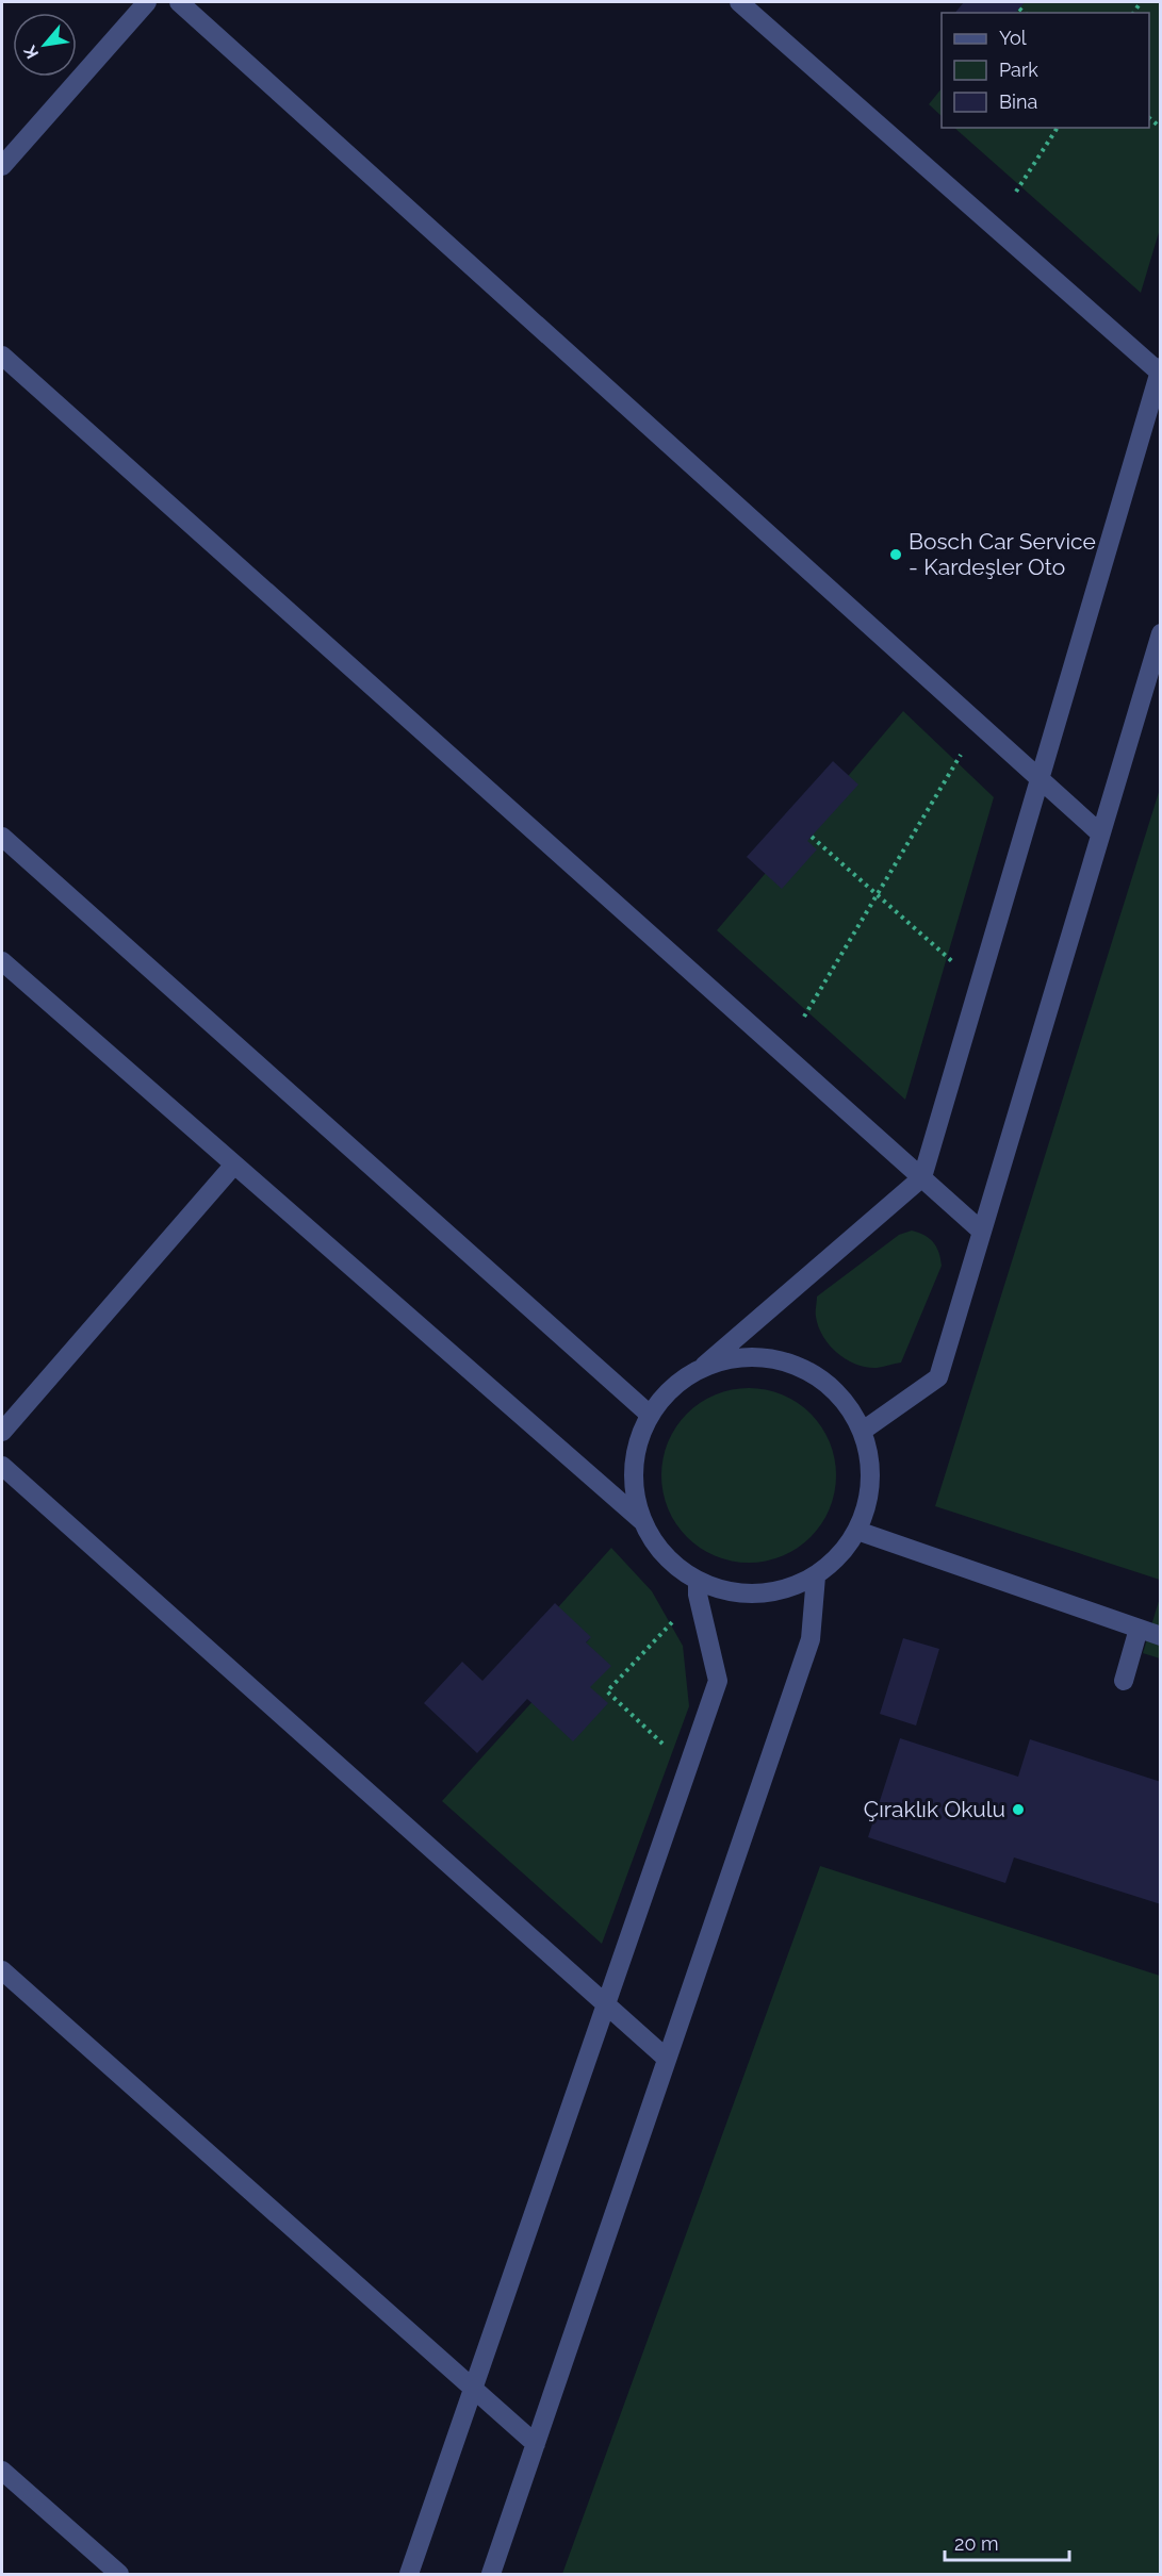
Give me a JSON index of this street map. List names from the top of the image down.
{
  "places": ["Bosch Car Service - Kardeşler Oto", "Çıraklık Okulu"],
  "legend": ["Yol", "Park", "Bina"],
  "scale_bar": "20 m",
  "north": "bottom left"
}
